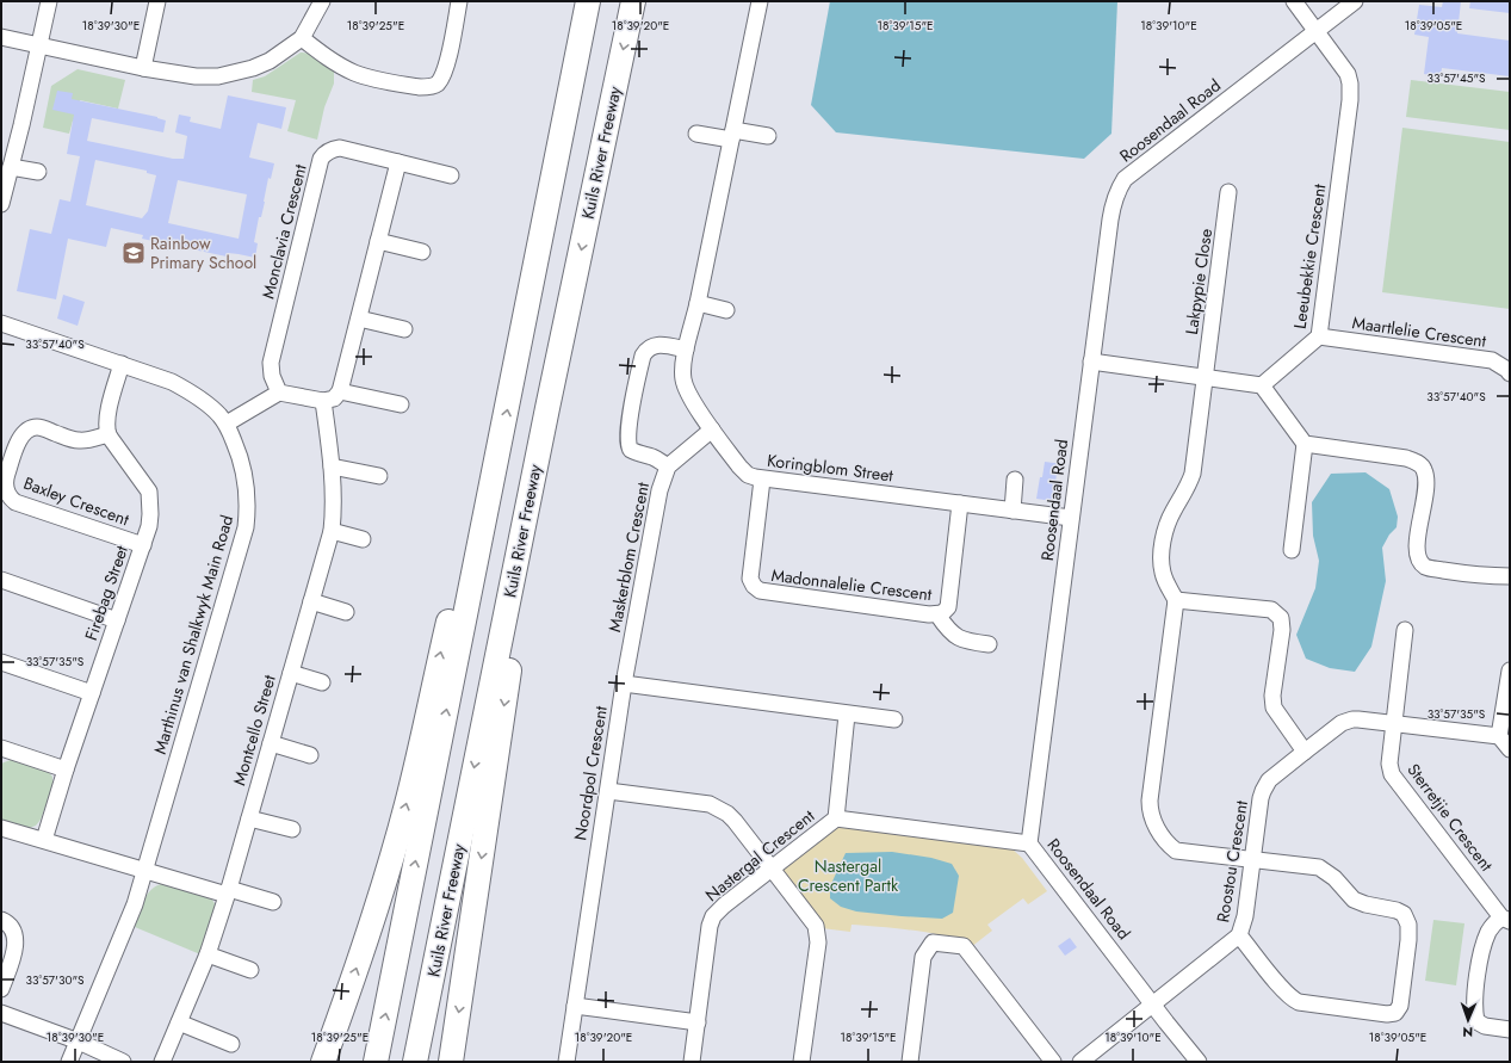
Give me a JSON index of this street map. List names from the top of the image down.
{
  "streets": {
    "highway": ["Kuils River Freeway"],
    "street": [
      "Roosendaal Road",
      "Monclavia Crescent",
      "Leeubekkie Crescent",
      "Lakpypie Close",
      "Maartlelie Crescent",
      "Koringblom Street",
      "Baxley Crescent",
      "Maskerblom Crescent",
      "Madonnalelie Crescent",
      "Firebag Street",
      "Marthinus van Shalkwyk Main Road",
      "Montcello Street",
      "Noordpol Crescent",
      "Sterretjie Crescent",
      "Nastergal Crescent",
      "Roostou Crescent"
    ]
  },
  "crossings": [
    ["Roosendaal Road", "Leeubekkie Crescent"],
    ["Roosendaal Road", "Koringblom Street"],
    ["Roosendaal Road", "Nastergal Crescent"],
    ["Roosendaal Road", "Roostou Crescent"],
    ["Leeubekkie Crescent", "Maartlelie Crescent"],
    ["Koringblom Street", "Maskerblom Crescent"],
    ["Koringblom Street", "Madonnalelie Crescent"],
    ["Baxley Crescent", "Firebag Street"],
    ["Maskerblom Crescent", "Noordpol Crescent"],
    ["Sterretjie Crescent", "Roostou Crescent"]
  ],
  "parks": ["Nastergal Crescent Partk"],
  "places": {
    "school or university": ["Rainbow Primary School"]
  },
  "north": "bottom",
  "coordinates": [
    "18°39'30\"E",
    "18°39'25\"E",
    "18°39'20\"E",
    "18°39'15\"E",
    "18°39'10\"E",
    "18°39'05\"E",
    "33°57'45\"S",
    "33°57'40\"S",
    "33°57'35\"S",
    "33°57'30\"S"
  ]
}
